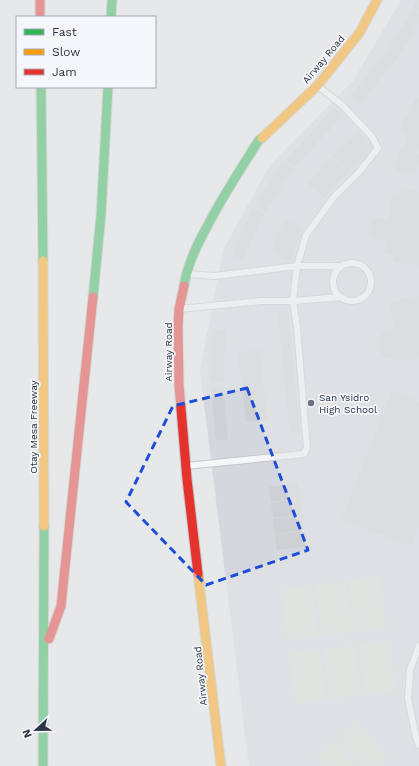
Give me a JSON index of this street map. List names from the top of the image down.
{
  "streets": {
    "main road": ["Airway Road", "Otay Mesa Freeway"]
  },
  "places": ["San Ysidro High School"],
  "legend": ["Fast", "Slow", "Jam"],
  "north": "left"
}
